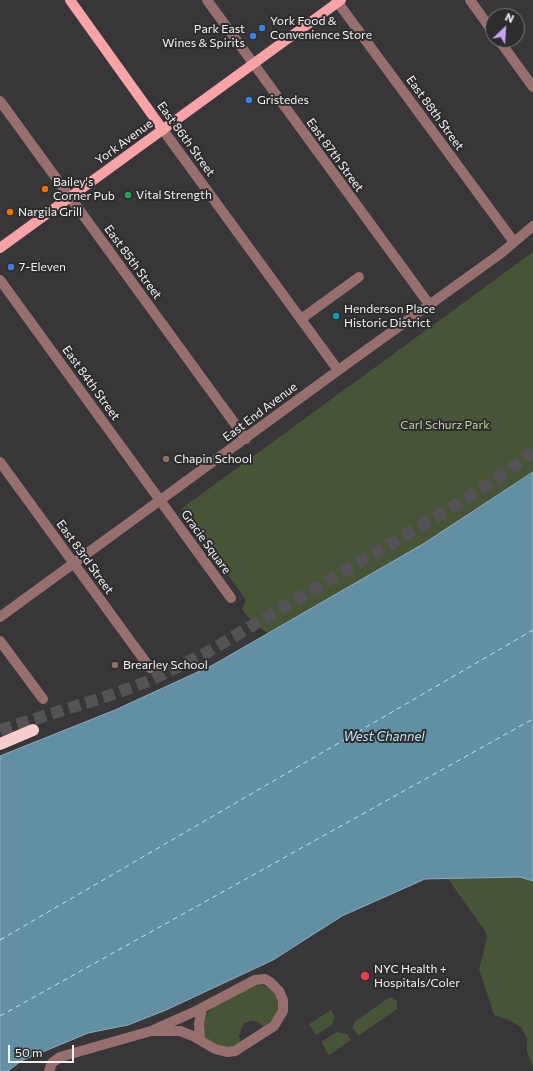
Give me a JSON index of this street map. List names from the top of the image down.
{
  "streets": {
    "main road": ["East 86th Street", "York Avenue"],
    "street": [
      "East 88th Street",
      "East 87th Street",
      "East 85th Street",
      "East 84th Street",
      "East End Avenue",
      "Gracie Square",
      "East 83rd Street"
    ]
  },
  "crossings": [
    ["East 88th Street", "York Avenue"],
    ["East 88th Street", "East End Avenue"],
    ["East 86th Street", "York Avenue"],
    ["East 86th Street", "East End Avenue"],
    ["York Avenue", "East 87th Street"],
    ["York Avenue", "East 85th Street"],
    ["East 87th Street", "East End Avenue"],
    ["East 85th Street", "East End Avenue"],
    ["East 84th Street", "East End Avenue"],
    ["East 84th Street", "Gracie Square"],
    ["East End Avenue", "Gracie Square"],
    ["East End Avenue", "East 83rd Street"]
  ],
  "water": ["West Channel"],
  "parks": ["Carl Schurz Park"],
  "places": [
    "York Food & Convenience Store",
    "Park East Wines & Spirits",
    "Gristedes",
    "Bailey's Corner Pub",
    "Vital Strength",
    "Nargila Grill",
    "7-Eleven",
    "Henderson Place Historic District",
    "Chapin School",
    "Brearley School",
    "NYC Health + Hospitals/Coler"
  ],
  "scale_bar": "50 m",
  "north": "top right"
}
